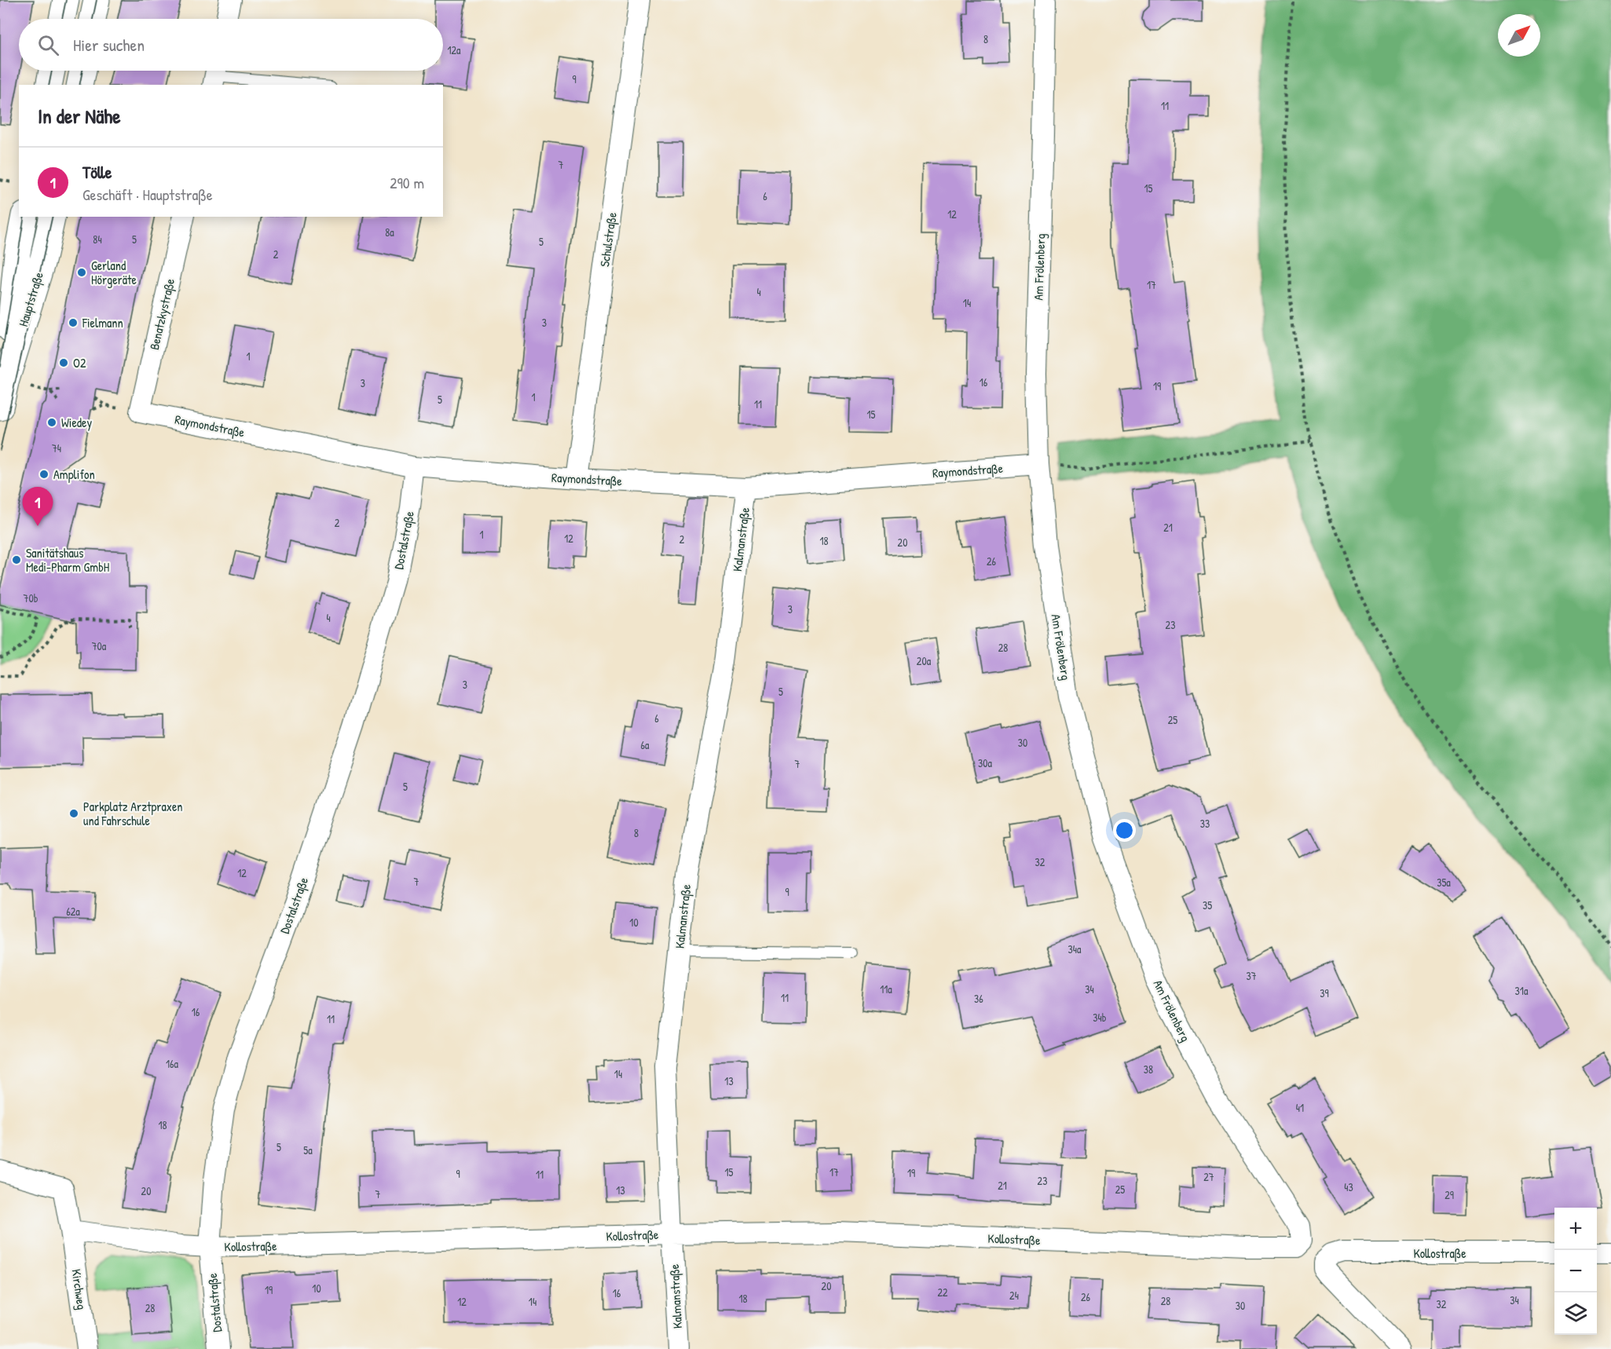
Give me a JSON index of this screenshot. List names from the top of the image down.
{
  "streets": {
    "street": [
      "Schulstraße",
      "Am Frölenberg",
      "Hauptstraße",
      "Benatzkystraße",
      "Raymondstraße",
      "Kalmanstraße",
      "Dostalstraße",
      "Kollostraße",
      "Kirchweg"
    ]
  },
  "crossings": [
    ["Schulstraße", "Raymondstraße"],
    ["Am Frölenberg", "Raymondstraße"],
    ["Am Frölenberg", "Kollostraße"],
    ["Benatzkystraße", "Raymondstraße"],
    ["Raymondstraße", "Kalmanstraße"],
    ["Raymondstraße", "Dostalstraße"],
    ["Kalmanstraße", "Kollostraße"],
    ["Dostalstraße", "Kollostraße"],
    ["Kollostraße", "Kirchweg"]
  ],
  "places": [
    "Gerland Hörgeräte",
    "Fielmann",
    "O2",
    "Wiedey",
    "Amplifon",
    "Sanitätshaus Medi-Pharm GmbH",
    "Parkplatz Arztpraxen und Fahrschule"
  ],
  "house_numbers": [
    "8",
    "12a",
    "9",
    "11",
    "7",
    "15",
    "6",
    "12",
    "8a",
    "84",
    "5",
    "5",
    "2",
    "17",
    "4",
    "14",
    "3",
    "1",
    "16",
    "3",
    "19",
    "1",
    "5",
    "11",
    "15",
    "74",
    "2",
    "21",
    "1",
    "12",
    "2",
    "18",
    "20",
    "26",
    "70b",
    "3",
    "4",
    "23",
    "70a",
    "28",
    "20a",
    "3",
    "5",
    "6",
    "25",
    "30",
    "6a",
    "30a",
    "7",
    "5",
    "33",
    "8",
    "32",
    "12",
    "7",
    "35a",
    "9",
    "35",
    "62a",
    "10",
    "34a",
    "37",
    "11a",
    "34",
    "31a",
    "39",
    "11",
    "36",
    "16",
    "34b",
    "11",
    "16a",
    "38",
    "14",
    "13",
    "41",
    "18",
    "5",
    "5a",
    "15",
    "17",
    "19",
    "9",
    "11",
    "27",
    "23",
    "21",
    "43",
    "25",
    "13",
    "20",
    "7",
    "29",
    "20",
    "10",
    "19",
    "22",
    "16",
    "24",
    "26",
    "18",
    "34",
    "28",
    "12",
    "14",
    "32",
    "30",
    "28"
  ],
  "north": "top right",
  "page": {
    "search": "Hier suchen",
    "heading": "In der Nähe",
    "list": [
      {
        "mark": "1",
        "name": "Tölle",
        "note": "Geschäft · Hauptstraße",
        "value": "290 m"
      }
    ],
    "pins": "1",
    "map_buttons": ["+", "−"]
  }
}
